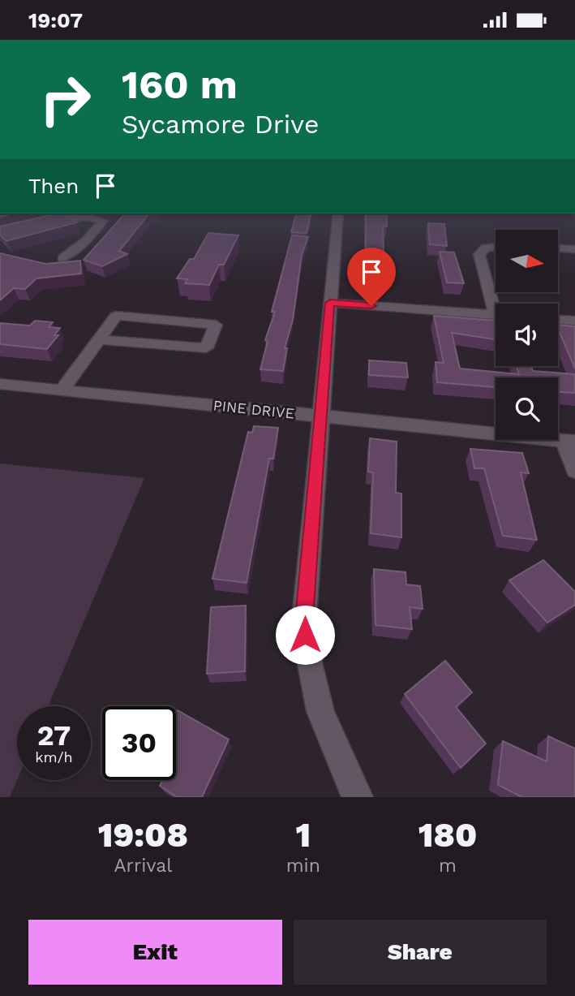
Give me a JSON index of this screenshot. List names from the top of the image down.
{
  "streets": {
    "street": ["PINE DRIVE"]
  },
  "north": "right",
  "page": {
    "status": "19:07",
    "turn": ["160 m", "Sycamore Drive"],
    "then": "Then",
    "speed": "27 km/h",
    "limit": "30",
    "eta": [
      "19:08",
      "Arrival",
      "1",
      "min",
      "180",
      "m"
    ],
    "buttons": ["Exit", "Share"]
  }
}
